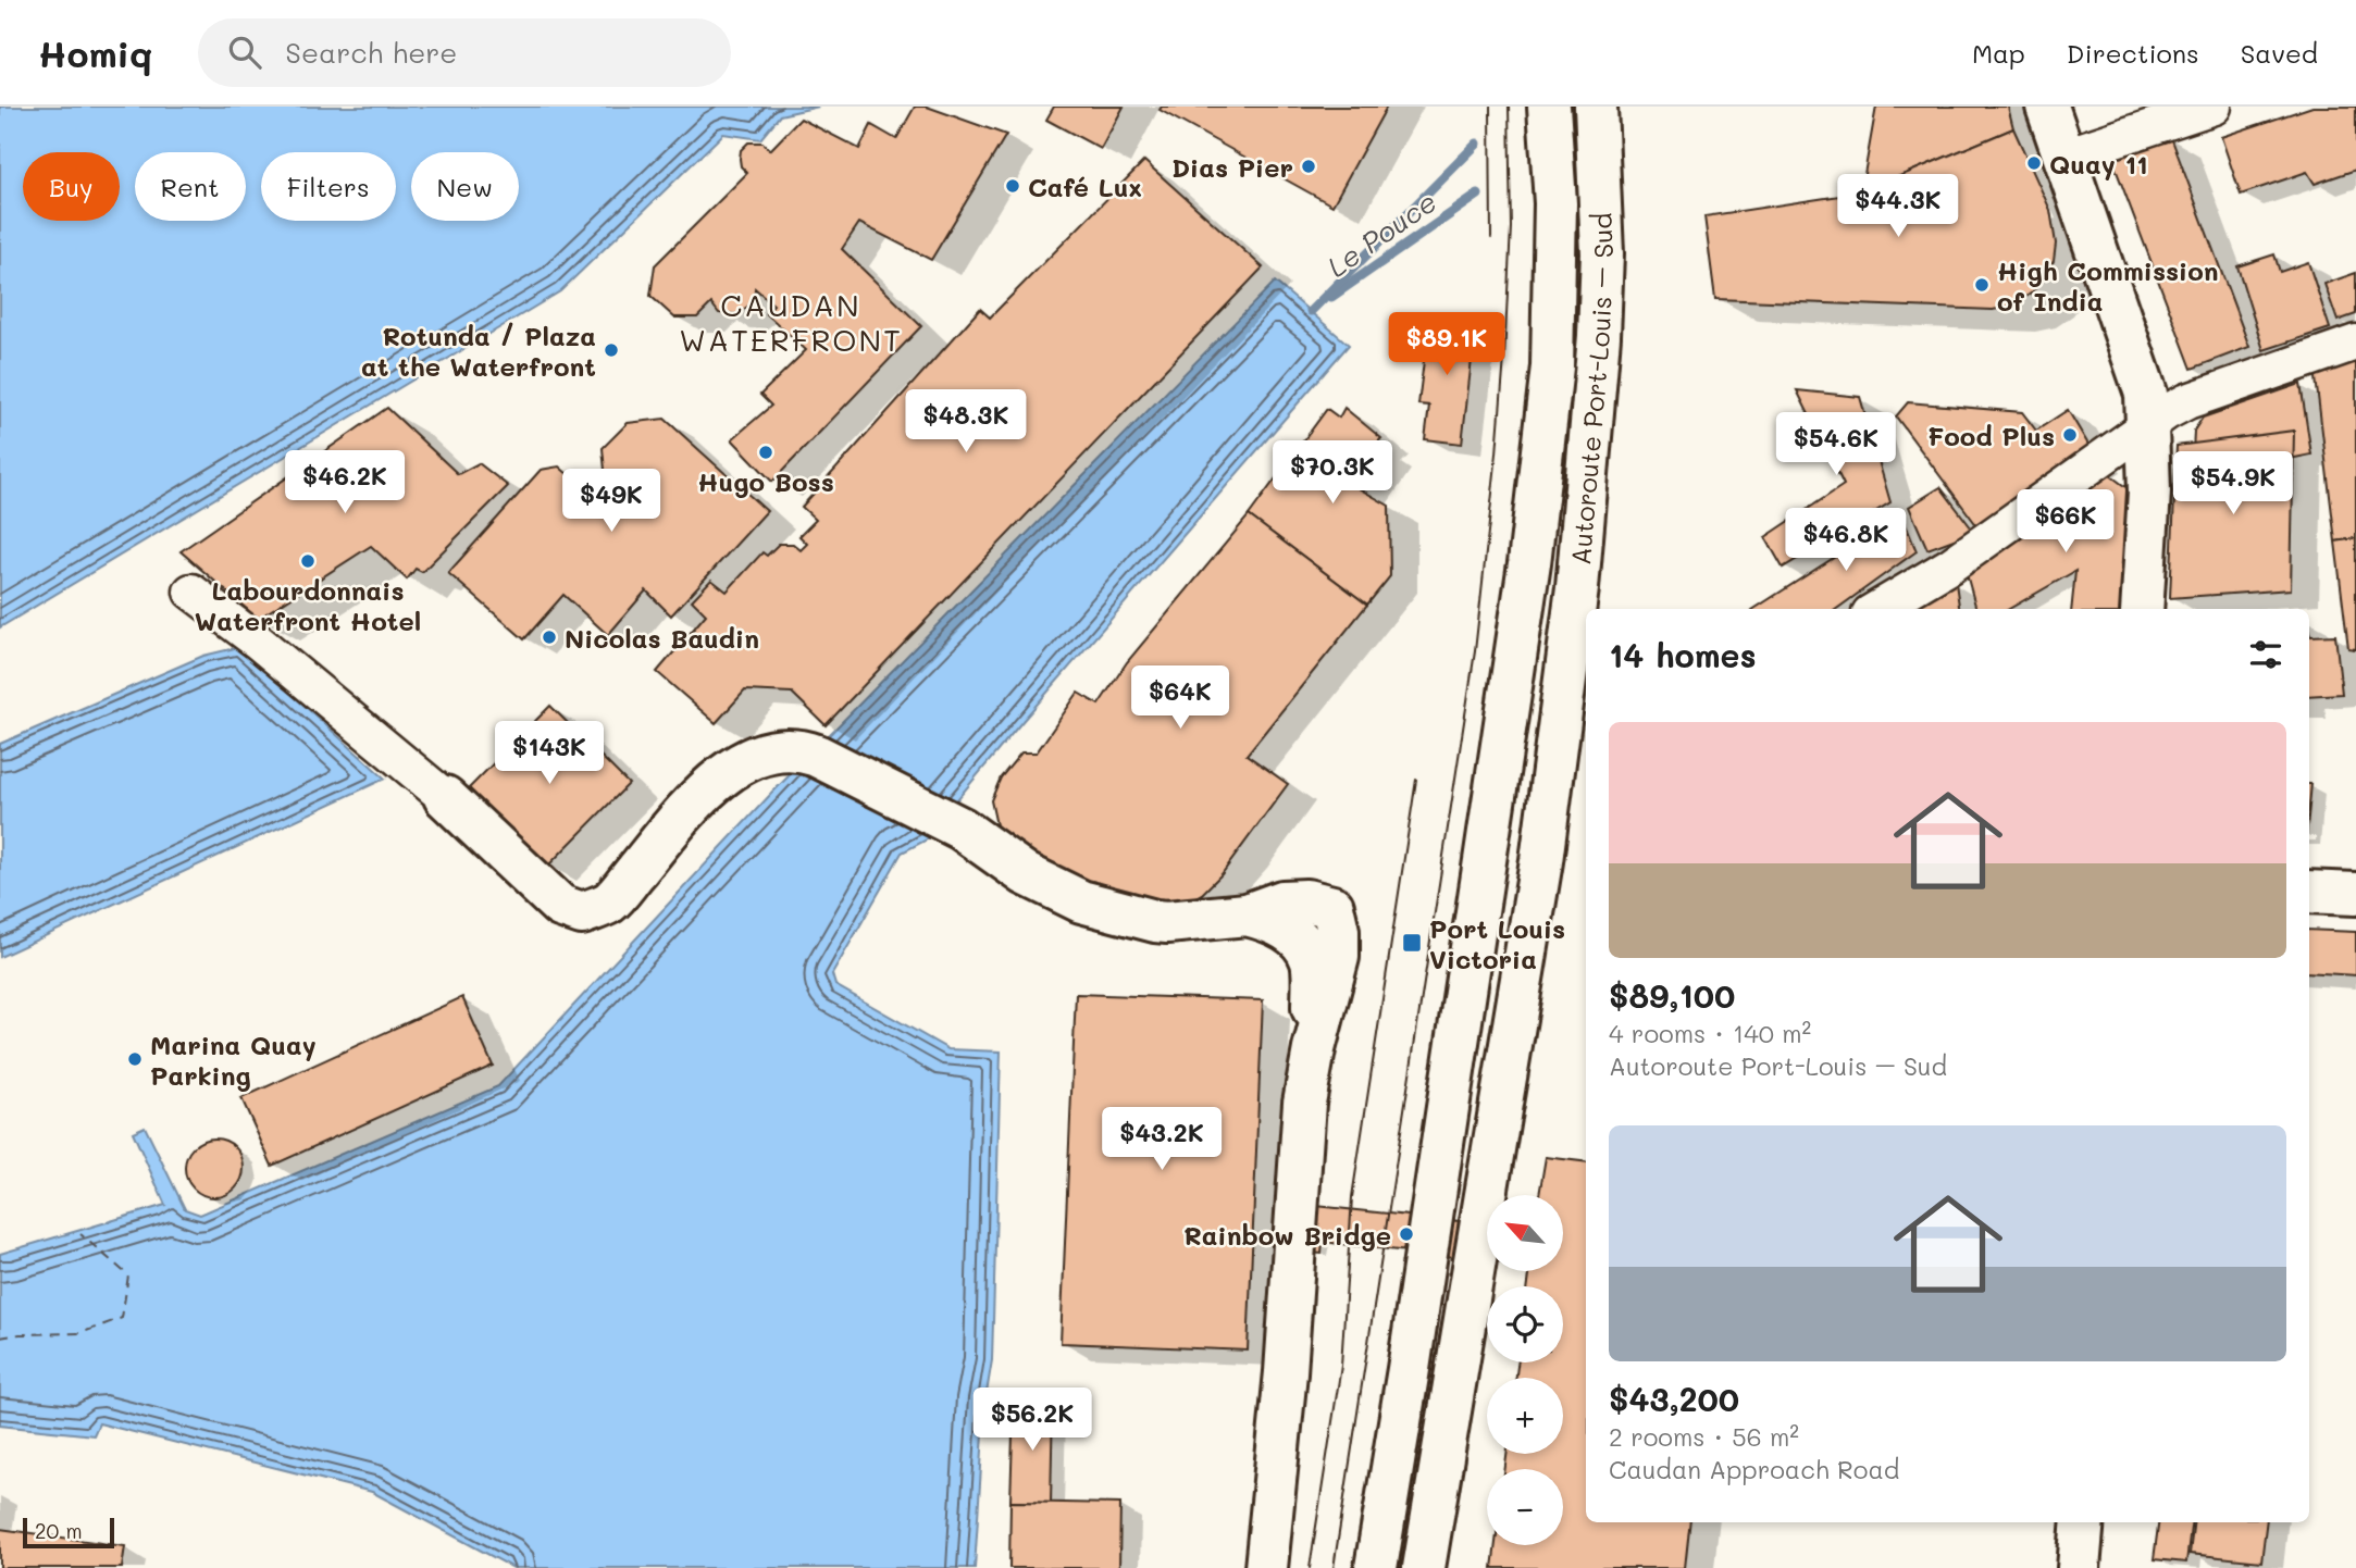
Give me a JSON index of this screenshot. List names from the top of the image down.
{
  "streets": {
    "main road": ["Autoroute Port-Louis – Sud"]
  },
  "districts": ["CAUDAN WATERFRONT"],
  "water": ["Le Pouce"],
  "places": {
    "other": [
      "Quay 11",
      "Dias Pier",
      "Café Lux",
      "High Commission of India",
      "Rotunda / Plaza at the Waterfront",
      "Food Plus",
      "Hugo Boss",
      "Labourdonnais Waterfront Hotel",
      "Nicolas Baudin",
      "Marina Quay Parking",
      "Rainbow Bridge"
    ],
    "transit": ["Port Louis Victoria"]
  },
  "scale_bar": "20 m",
  "north": "top left",
  "page": {
    "header": "Homiq",
    "search": "Search here",
    "nav": ["Map", "Directions", "Saved"],
    "chip": [
      "Buy",
      "Rent",
      "Filters",
      "New"
    ],
    "price": [
      "$44.3K",
      "$89.1K",
      "$48.3K",
      "$54.6K",
      "$70.3K",
      "$46.2K",
      "$54.9K",
      "$49K",
      "$66K",
      "$46.8K",
      "$64K",
      "$143K",
      "$43.2K",
      "$56.2K"
    ],
    "heading": "14 homes",
    "list": [
      {
        "name": "$89,100",
        "note": "4 rooms · 140 m² · Autoroute Port-Louis – Sud"
      },
      {
        "name": "$43,200",
        "note": "2 rooms · 56 m² · Caudan Approach Road"
      }
    ],
    "map_buttons": ["+", "−"],
    "scale": "20 m"
  }
}
